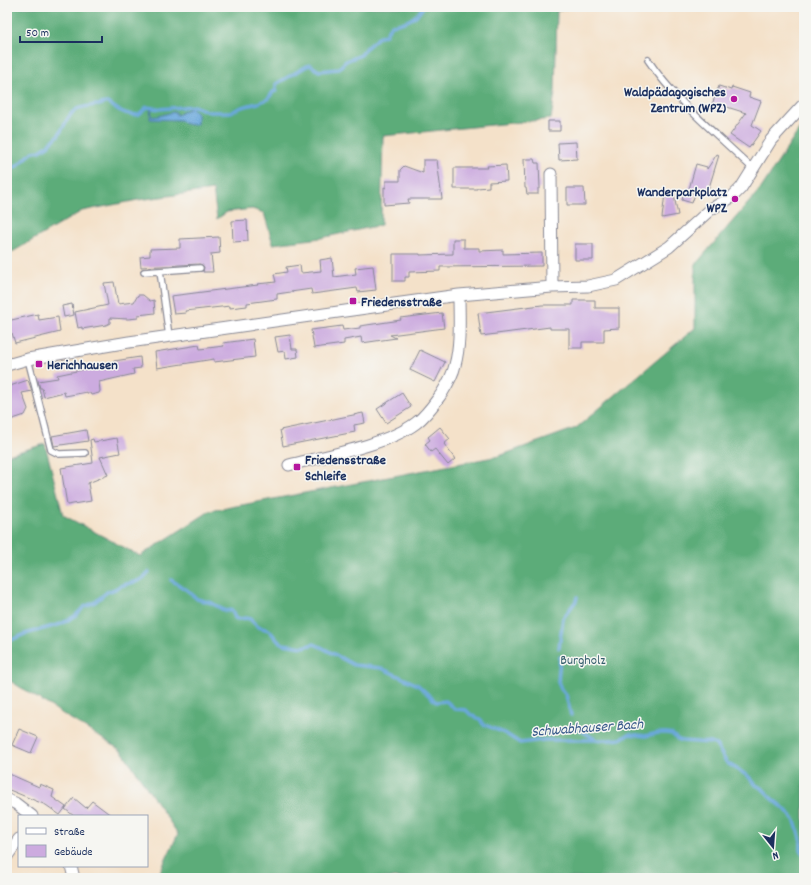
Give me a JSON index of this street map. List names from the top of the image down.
{
  "water": ["Schwabhauser Bach"],
  "parks": ["Burgholz"],
  "places": {
    "other": ["Waldpädagogisches Zentrum (WPZ)", "Wanderparkplatz WPZ"],
    "transit": ["Friedensstraße", "Herichhausen", "Friedensstraße Schleife"]
  },
  "legend": ["Straße", "Gebäude"],
  "scale_bar": "50 m",
  "north": "bottom"
}
